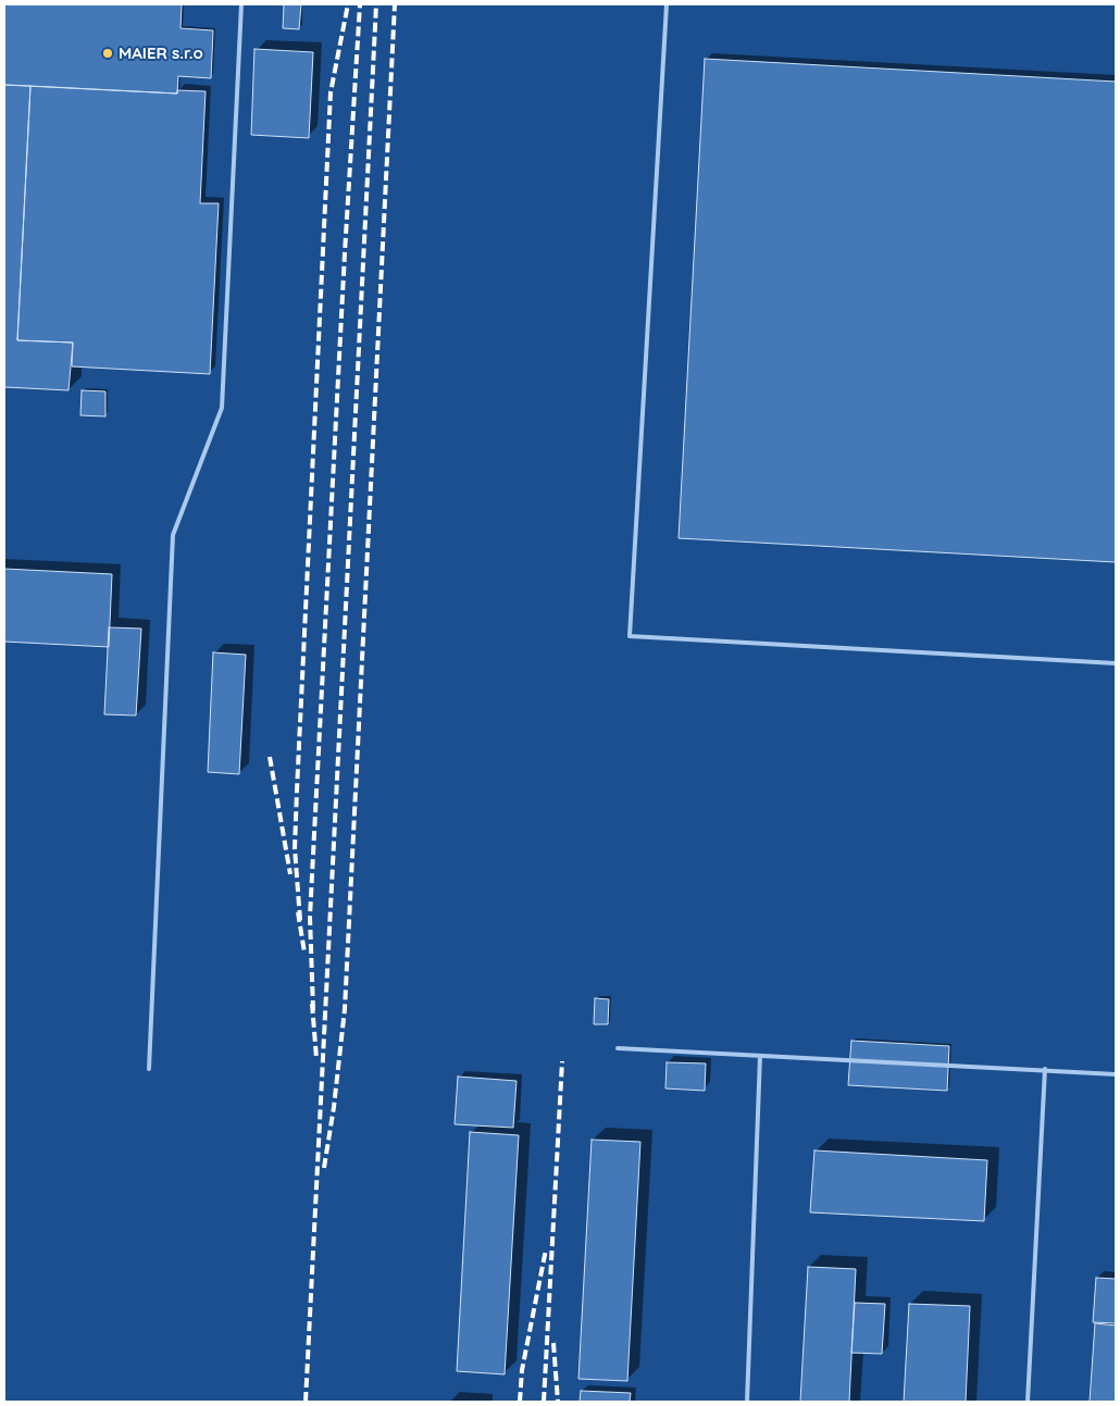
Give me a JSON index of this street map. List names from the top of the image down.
{
  "places": ["MAIER s.r.o"]
}
